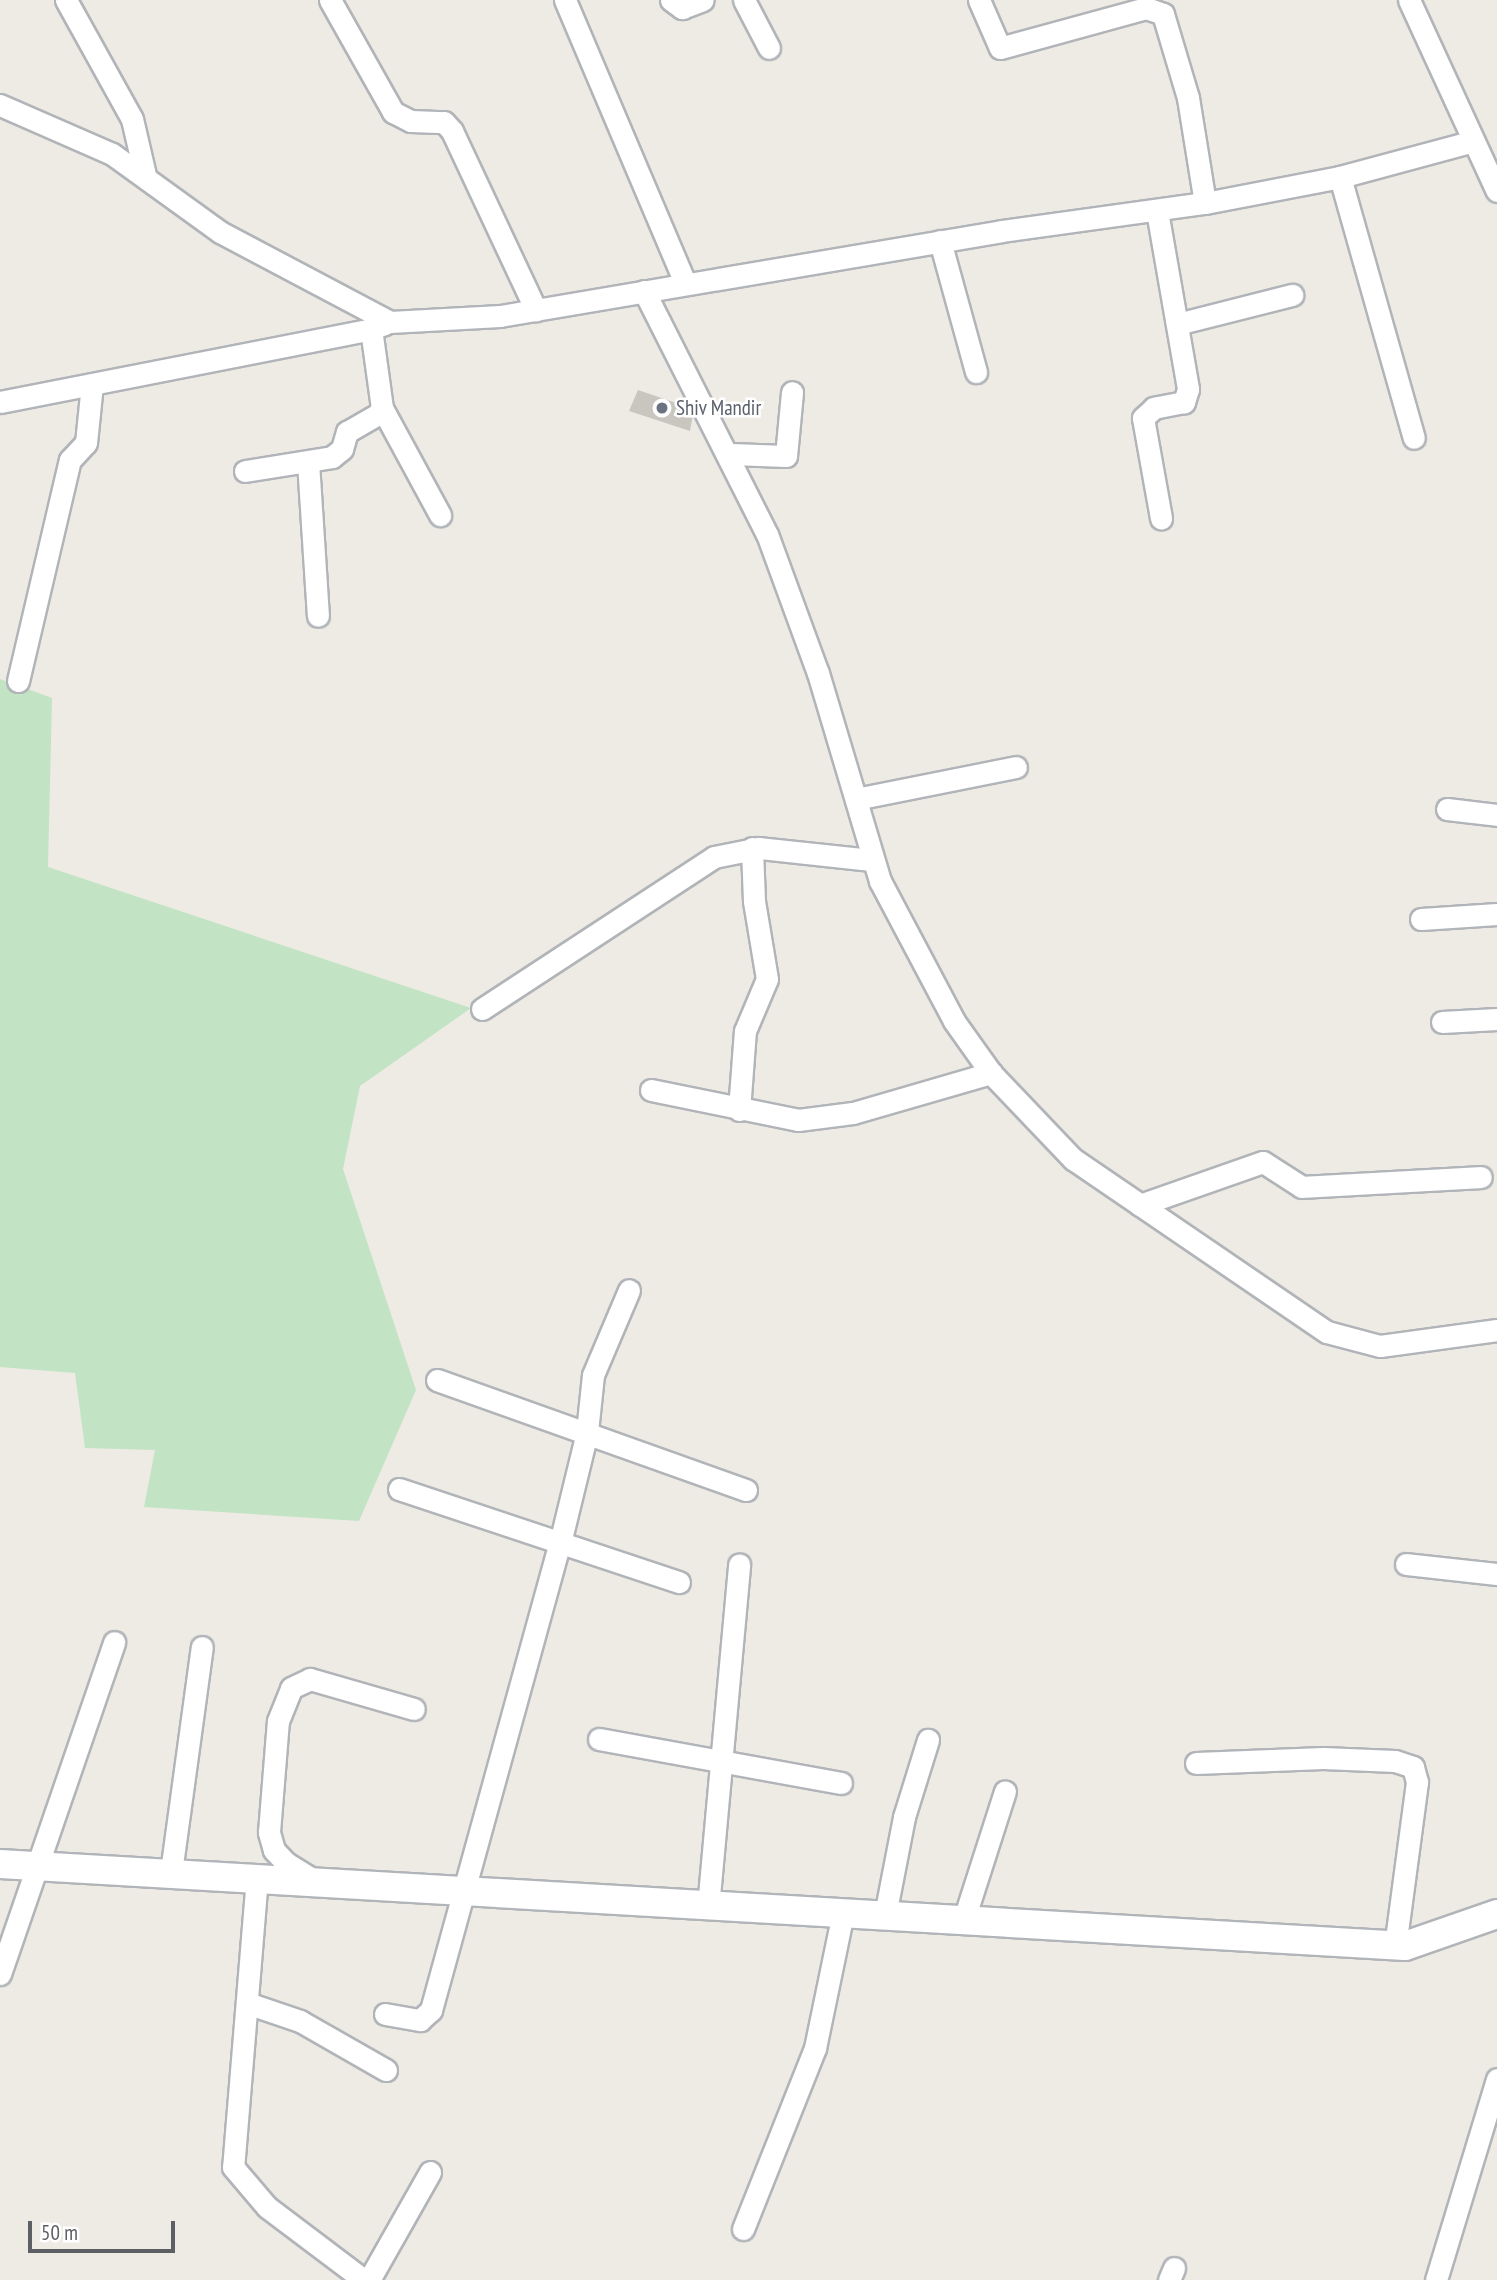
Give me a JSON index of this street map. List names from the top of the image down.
{
  "places": ["Shiv Mandir"],
  "scale_bar": "50 m"
}
